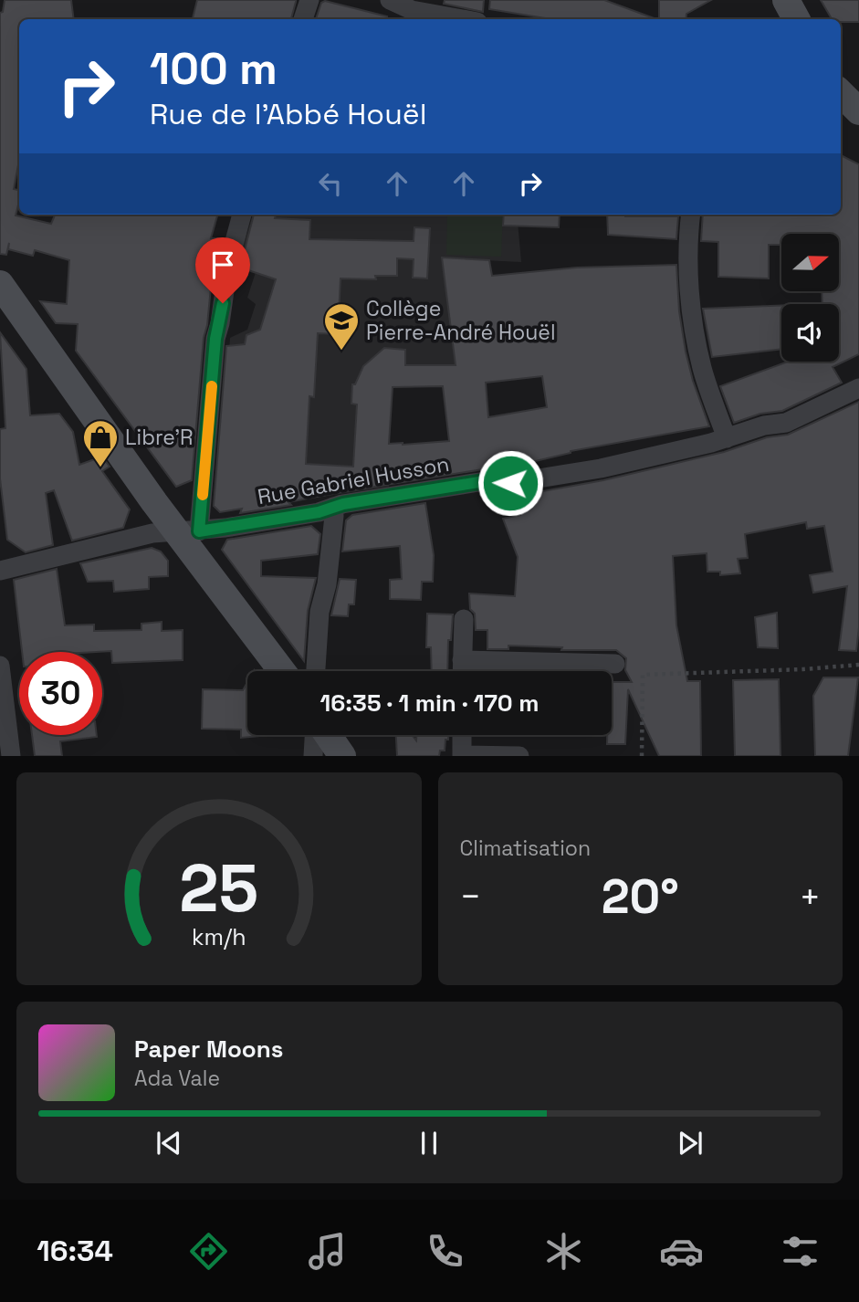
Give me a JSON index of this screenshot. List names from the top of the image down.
{
  "streets": {
    "street": ["Rue Gabriel Husson"]
  },
  "places": {
    "school or university": ["Collège Pierre-André Houël"],
    "shop": ["Libre'R"]
  },
  "north": "right",
  "page": {
    "turn": ["100 m", "Rue de l'Abbé Houël"],
    "limit": "30",
    "trip": "16:35 · 1 min · 170 m",
    "tile": "Climatisation",
    "heat": ["−", "20°", "+"],
    "song": ["Paper Moons", "Ada Vale"],
    "tabs": "16:34",
    "gauge": ["25", "km/h"]
  }
}
